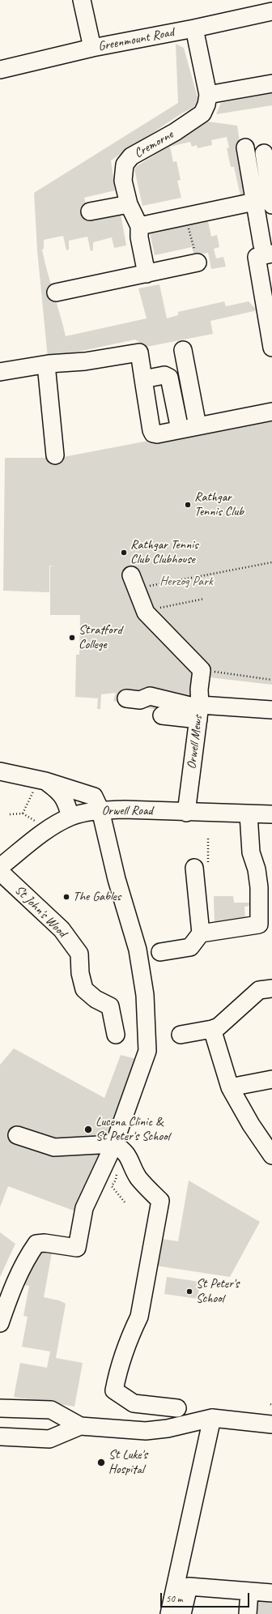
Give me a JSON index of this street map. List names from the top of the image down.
{
  "streets": {
    "street": [
      "Greenmount Road",
      "Cremorne",
      "Orwell Mews",
      "Orwell Road",
      "St John's Wood"
    ]
  },
  "crossings": [
    ["Greenmount Road", "Cremorne"],
    ["Orwell Mews", "Orwell Road"]
  ],
  "parks": ["Herzog Park"],
  "places": [
    "Rathgar Tennis Club",
    "Rathgar Tennis Club Clubhouse",
    "Stratford College",
    "The Gables",
    "Lucena Clinic & St Peter's School",
    "St Peter's School",
    "St Luke's Hospital"
  ],
  "scale_bar": "50 m"
}
